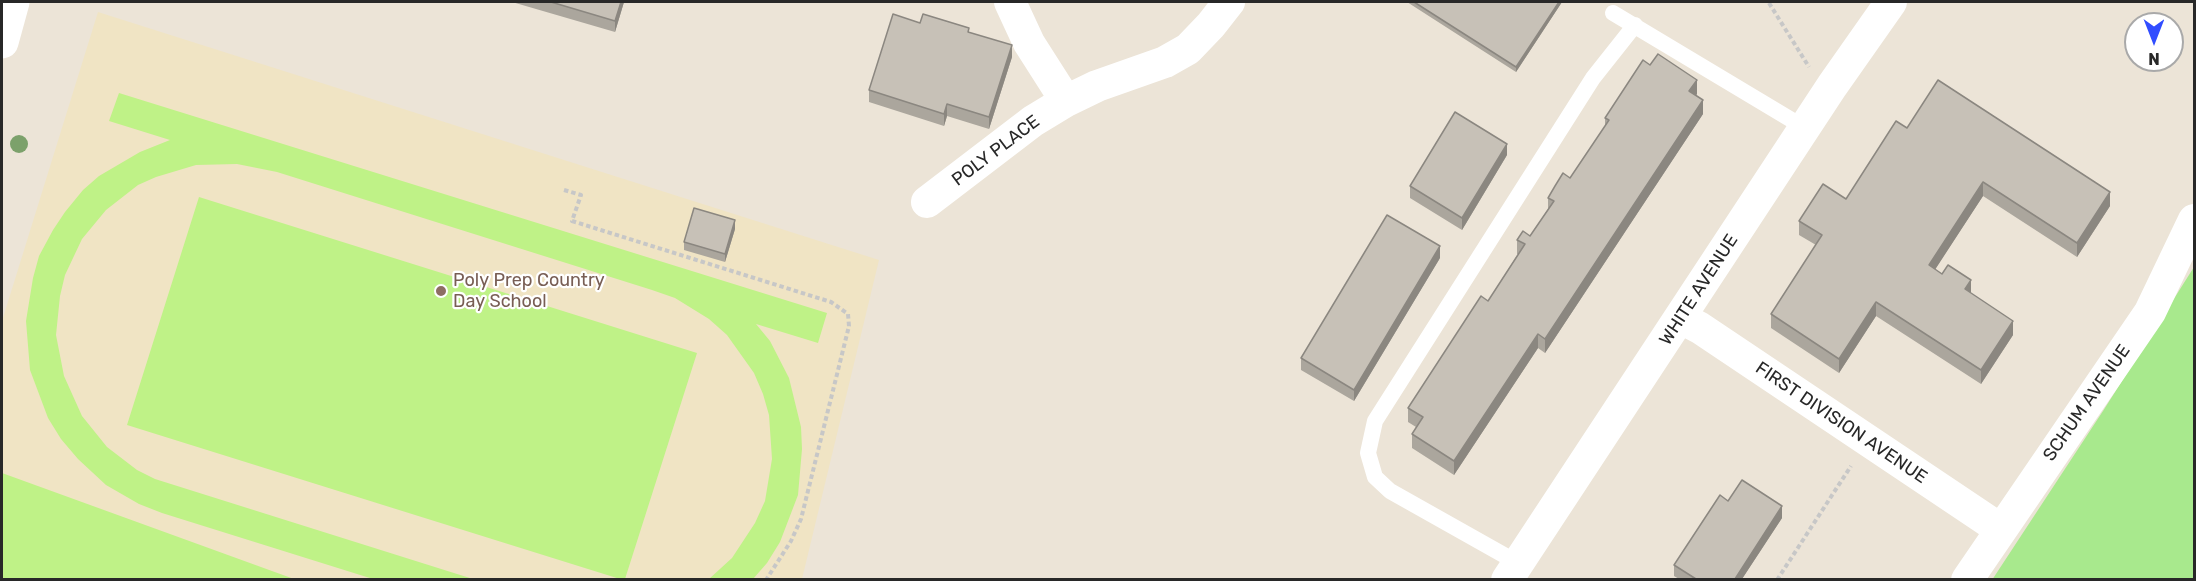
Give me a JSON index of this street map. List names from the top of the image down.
{
  "streets": {
    "street": [
      "POLY PLACE",
      "WHITE AVENUE",
      "SCHUM AVENUE",
      "FIRST DIVISION AVENUE"
    ]
  },
  "crossings": [
    ["WHITE AVENUE", "FIRST DIVISION AVENUE"],
    ["SCHUM AVENUE", "FIRST DIVISION AVENUE"]
  ],
  "places": ["Poly Prep Country Day School"],
  "north": "bottom"
}
